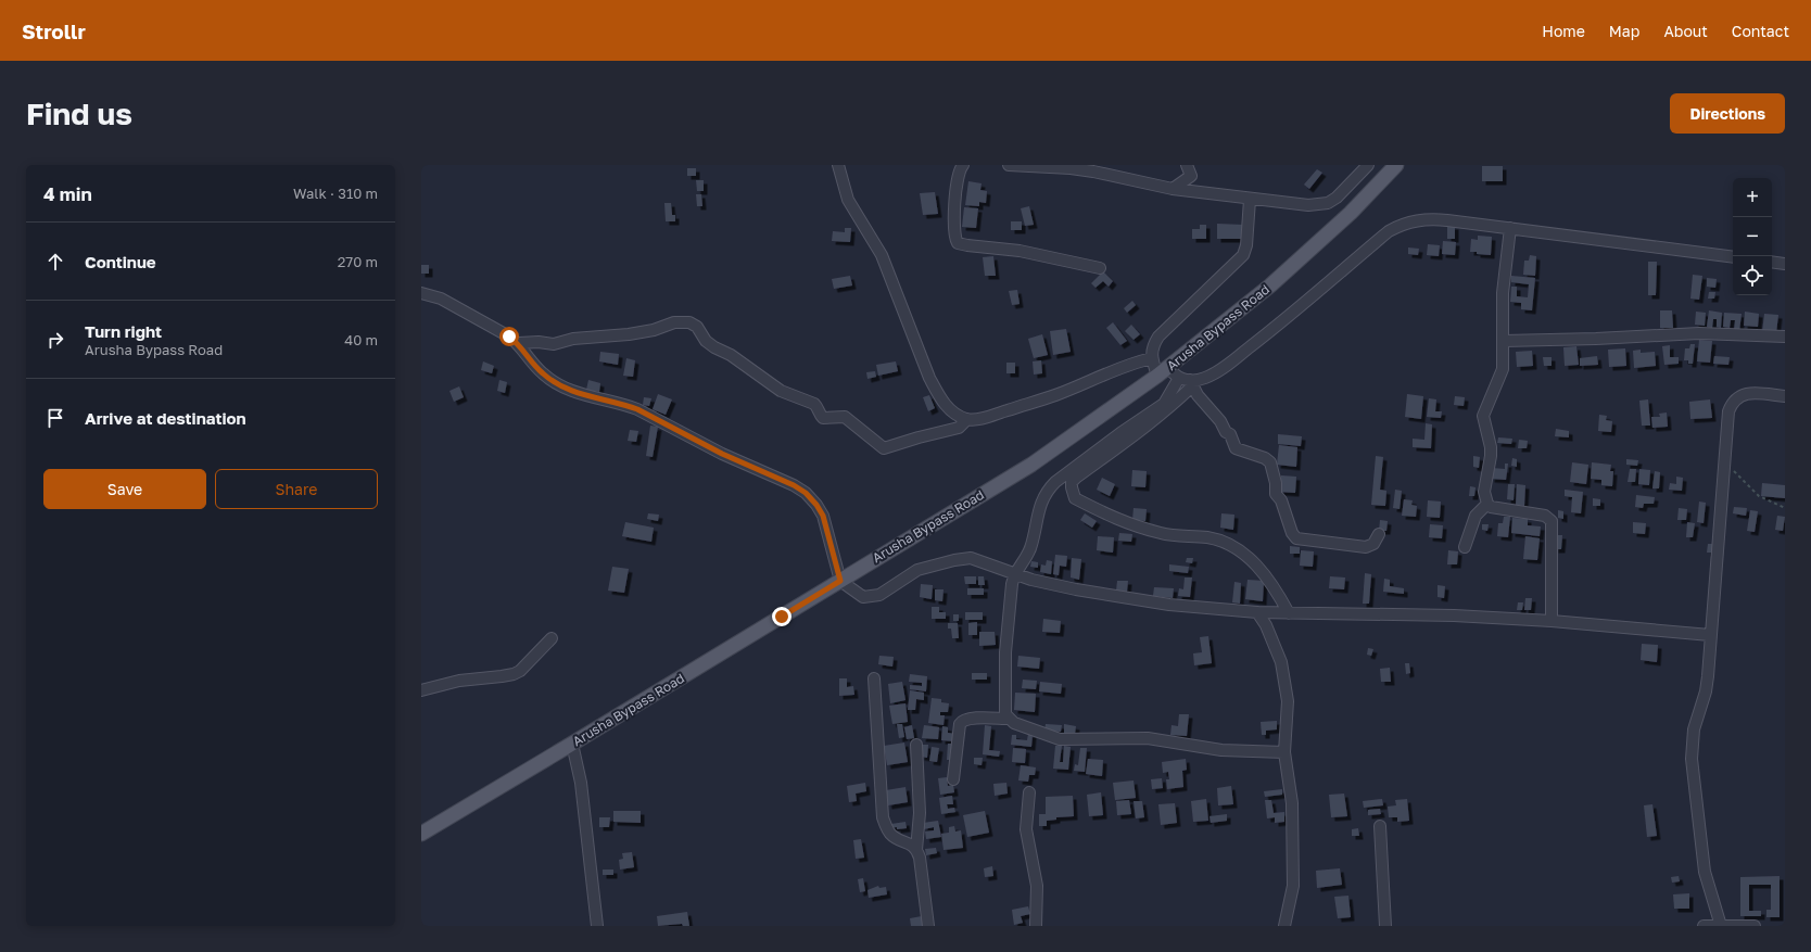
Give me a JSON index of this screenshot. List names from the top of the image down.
{
  "streets": {
    "main road": ["Arusha Bypass Road"]
  },
  "page": {
    "header": "Strollr",
    "nav": [
      "Home",
      "Map",
      "About",
      "Contact"
    ],
    "buttons": [
      "Directions",
      ["Save", "Share"]
    ],
    "title": "Find us",
    "heading": ["4 min", "Walk · 310 m"],
    "map_buttons": ["+", "−"],
    "list": [
      ["Continue", "270 m"],
      ["Turn right", "Arusha Bypass Road", "40 m"],
      "Arrive at destination"
    ]
  }
}
